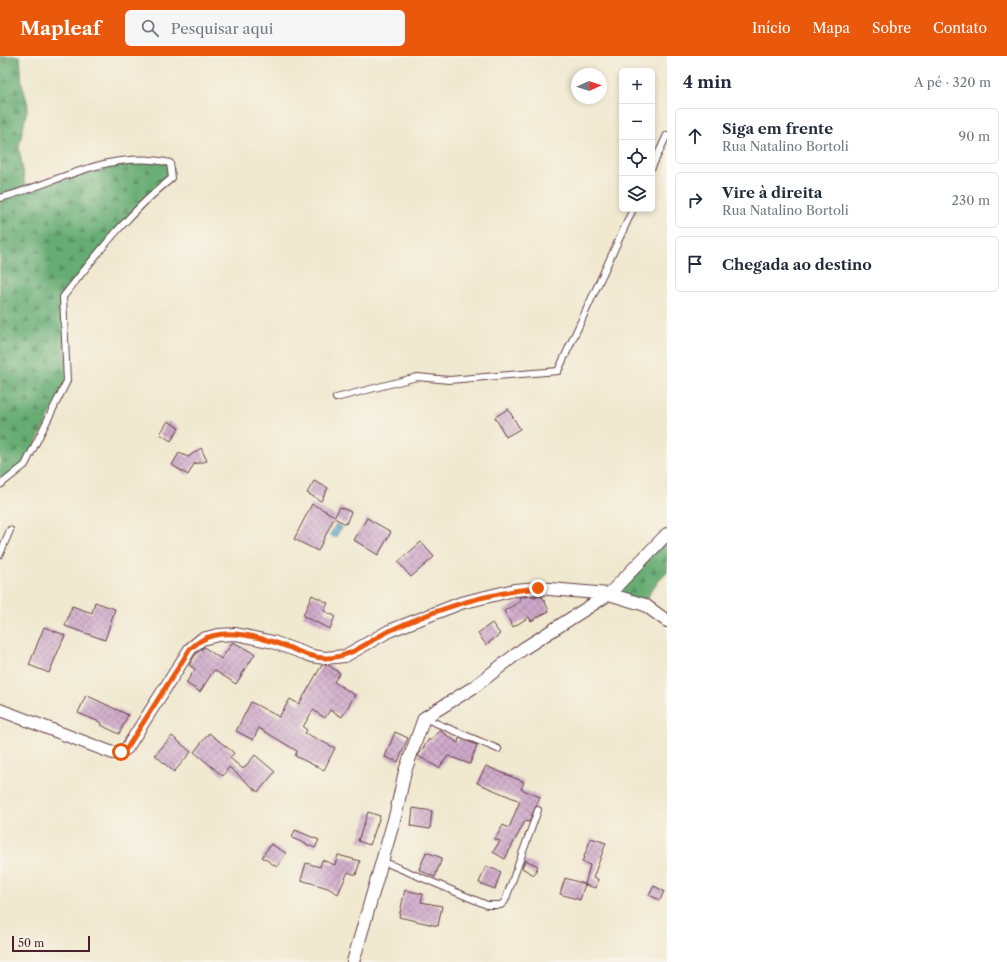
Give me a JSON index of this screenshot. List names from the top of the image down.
{
  "scale_bar": "50 m",
  "north": "right",
  "page": {
    "header": "Mapleaf",
    "search": "Pesquisar aqui",
    "nav": [
      "Início",
      "Mapa",
      "Sobre",
      "Contato"
    ],
    "heading": ["4 min", "A pé · 320 m"],
    "map_buttons": ["+", "−"],
    "list": [
      ["Siga em frente", "Rua Natalino Bortoli", "90 m"],
      ["Vire à direita", "Rua Natalino Bortoli", "230 m"],
      "Chegada ao destino"
    ],
    "scale": "50 m"
  }
}
